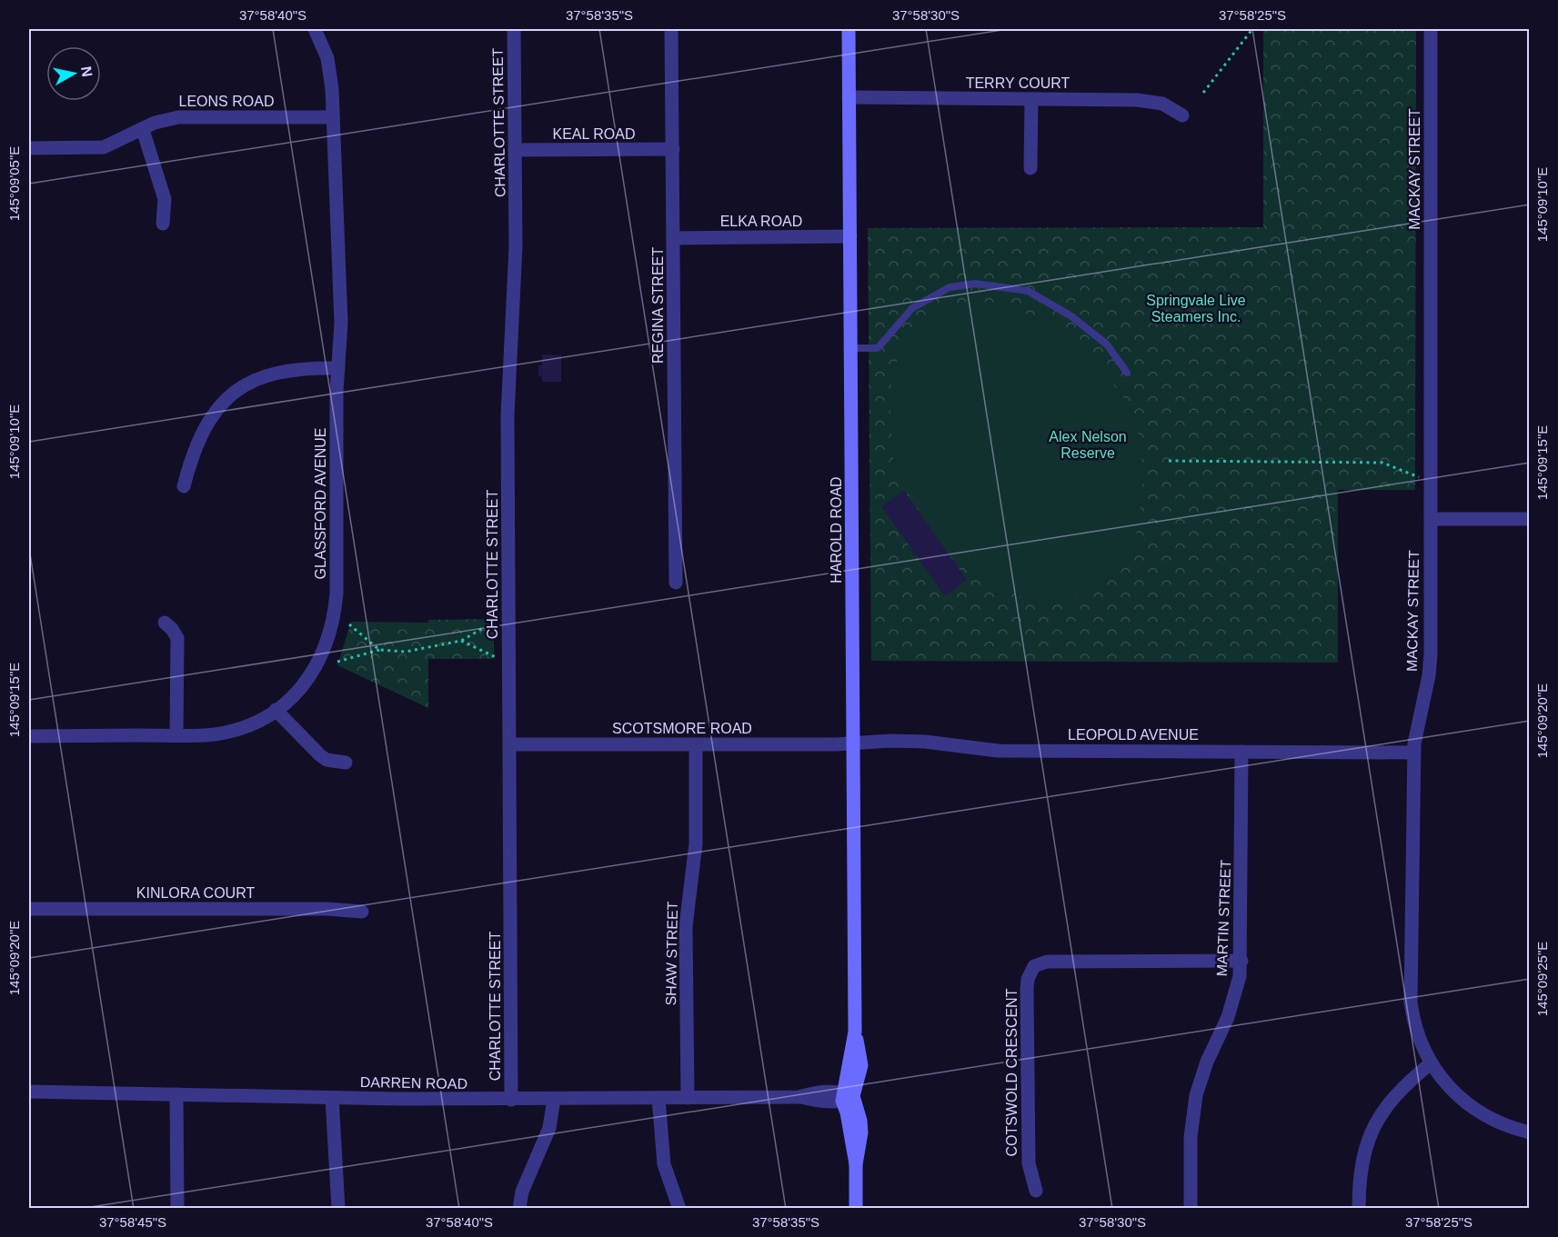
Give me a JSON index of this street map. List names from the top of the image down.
{
  "streets": {
    "street": [
      "TERRY COURT",
      "LEONS ROAD",
      "CHARLOTTE STREET",
      "KEAL ROAD",
      "MACKAY STREET",
      "ELKA ROAD",
      "REGINA STREET",
      "GLASSFORD AVENUE",
      "HAROLD ROAD",
      "SCOTSMORE ROAD",
      "LEOPOLD AVENUE",
      "KINLORA COURT",
      "MARTIN STREET",
      "SHAW STREET",
      "COTSWOLD CRESCENT",
      "DARREN ROAD"
    ]
  },
  "crossings": [
    ["TERRY COURT", "HAROLD ROAD"],
    ["LEONS ROAD", "GLASSFORD AVENUE"],
    ["CHARLOTTE STREET", "KEAL ROAD"],
    ["CHARLOTTE STREET", "SCOTSMORE ROAD"],
    ["CHARLOTTE STREET", "DARREN ROAD"],
    ["KEAL ROAD", "REGINA STREET"],
    ["MACKAY STREET", "LEOPOLD AVENUE"],
    ["ELKA ROAD", "REGINA STREET"],
    ["ELKA ROAD", "HAROLD ROAD"],
    ["HAROLD ROAD", "SCOTSMORE ROAD"],
    ["HAROLD ROAD", "LEOPOLD AVENUE"],
    ["HAROLD ROAD", "DARREN ROAD"],
    ["SCOTSMORE ROAD", "LEOPOLD AVENUE"],
    ["SCOTSMORE ROAD", "SHAW STREET"],
    ["LEOPOLD AVENUE", "MARTIN STREET"],
    ["MARTIN STREET", "COTSWOLD CRESCENT"],
    ["SHAW STREET", "DARREN ROAD"]
  ],
  "parks": ["Springvale Live Steamers Inc.", "Alex Nelson Reserve"],
  "north": "right",
  "coordinates": [
    "37°58'40\"S",
    "37°58'35\"S",
    "37°58'30\"S",
    "37°58'25\"S",
    "145°09'05\"E",
    "145°09'10\"E",
    "145°09'15\"E",
    "145°09'20\"E",
    "145°09'25\"E",
    "37°58'45\"S"
  ]
}
